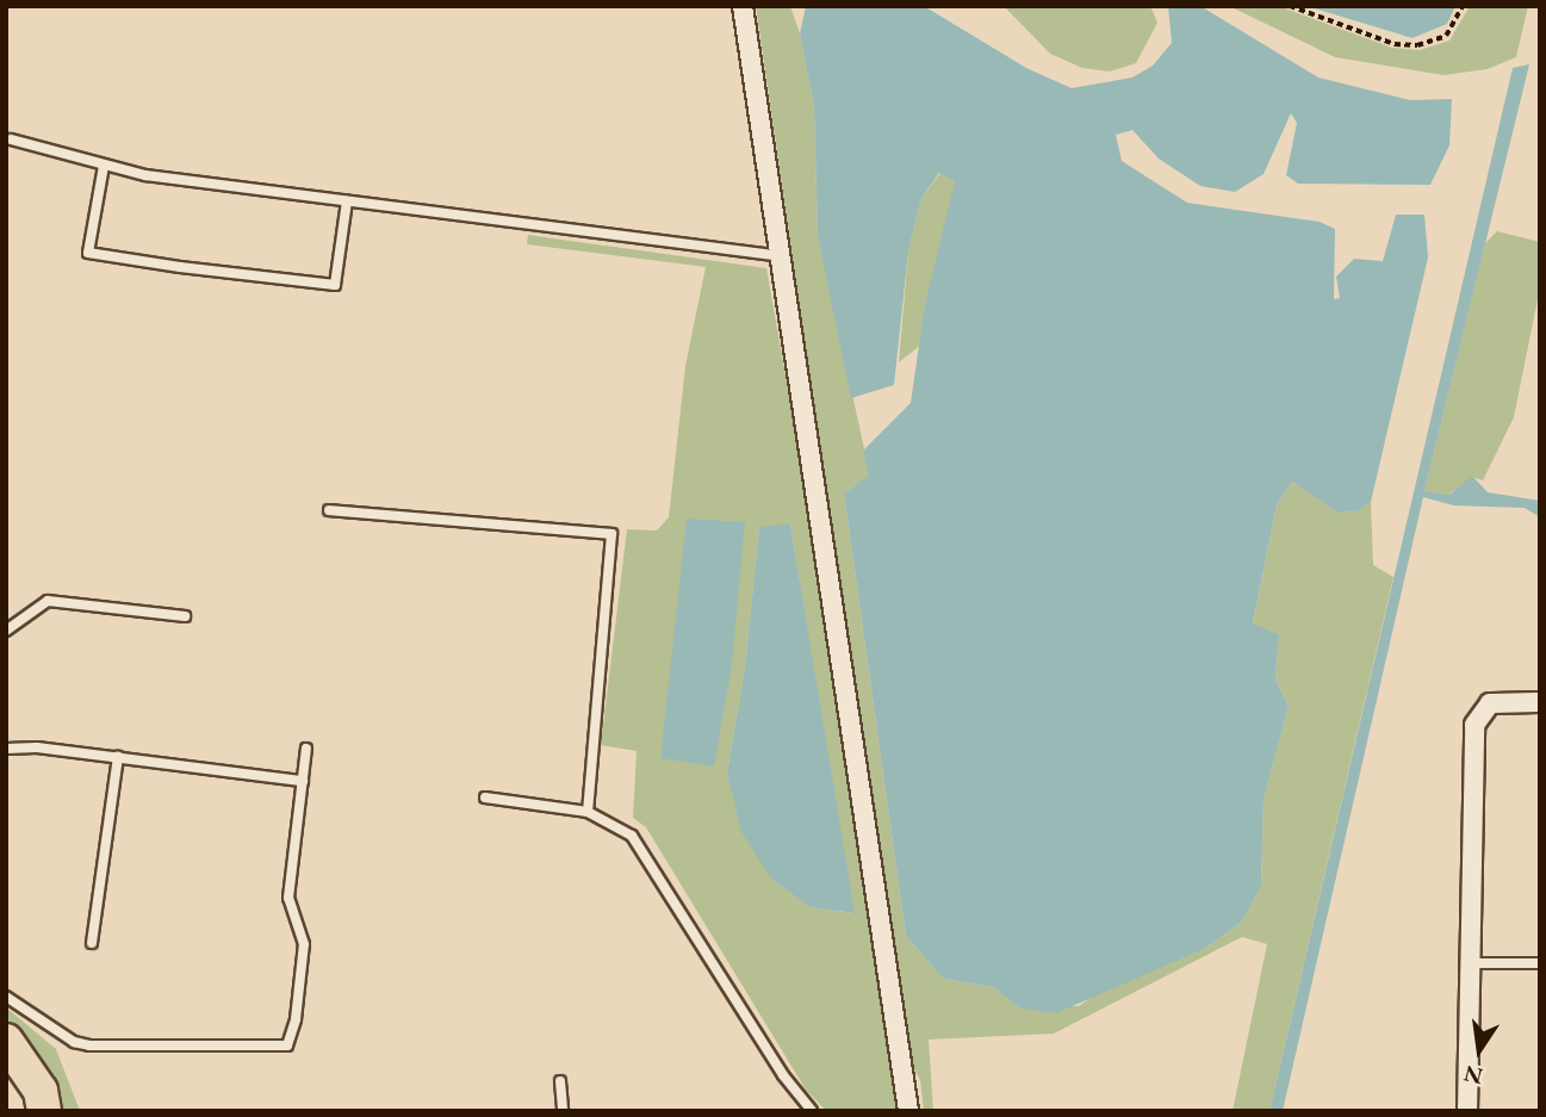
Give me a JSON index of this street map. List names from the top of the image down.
{
  "north": "bottom"
}
